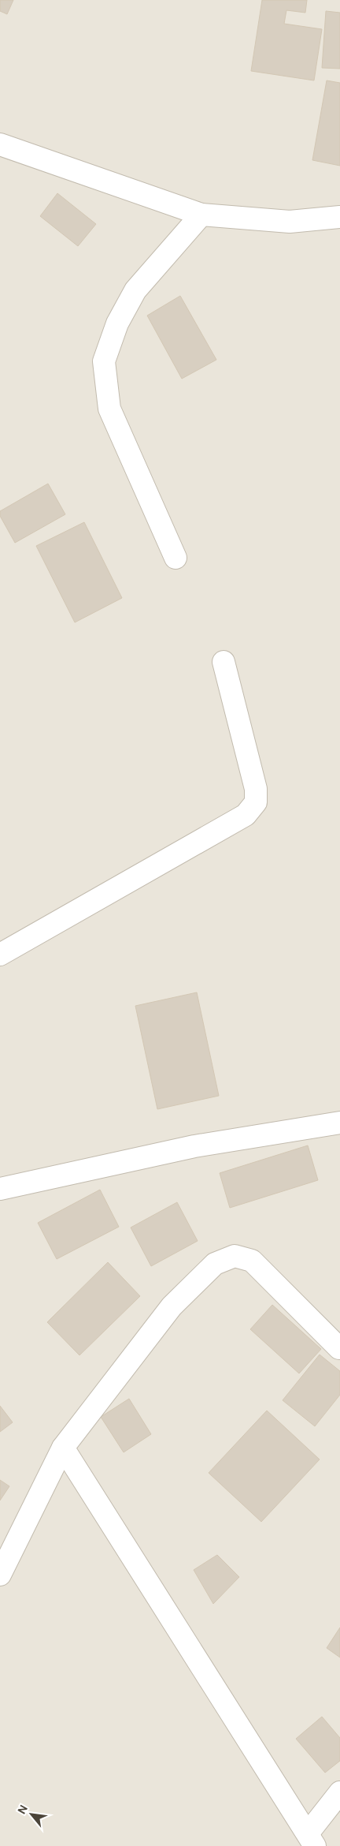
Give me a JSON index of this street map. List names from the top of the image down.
{
  "north": "top left"
}
